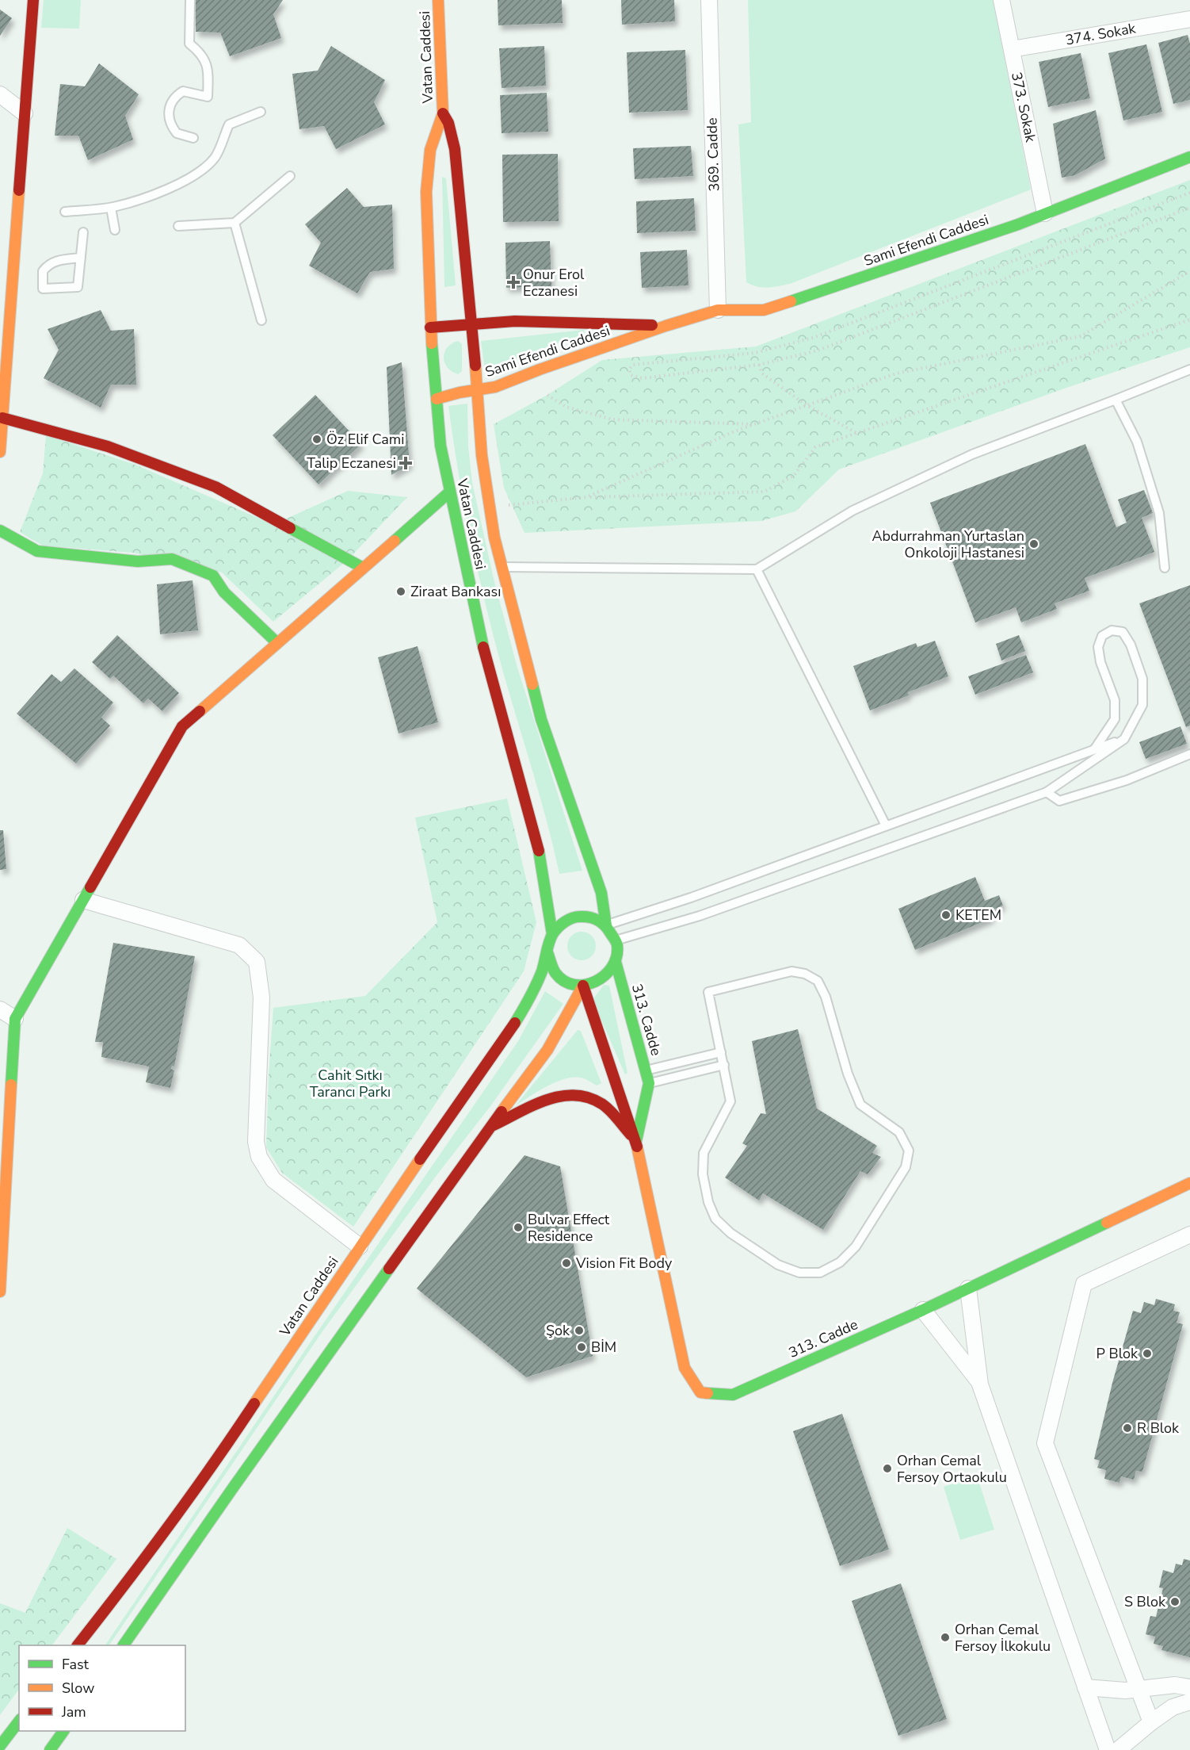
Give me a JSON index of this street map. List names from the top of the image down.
{
  "streets": {
    "main road": ["Vatan Caddesi", "Sami Efendi Caddesi", "313. Cadde"],
    "street": ["374. Sokak", "373. Sokak", "369. Cadde"]
  },
  "crossings": [
    ["374. Sokak", "373. Sokak"],
    ["Vatan Caddesi", "Sami Efendi Caddesi"],
    ["Vatan Caddesi", "313. Cadde"],
    ["373. Sokak", "Sami Efendi Caddesi"],
    ["369. Cadde", "Sami Efendi Caddesi"]
  ],
  "parks": ["Cahit Sıtkı Tarancı Parkı"],
  "places": {
    "health": ["Onur Erol Eczanesi", "Talip Eczanesi"],
    "other": [
      "Öz Elif Cami",
      "Abdurrahman Yurtaslan Onkoloji Hastanesi",
      "Ziraat Bankası",
      "KETEM",
      "Bulvar Effect Residence",
      "Vision Fit Body",
      "Şok",
      "BİM",
      "P Blok",
      "R Blok",
      "Orhan Cemal Fersoy Ortaokulu",
      "S Blok",
      "Orhan Cemal Fersoy İlkokulu"
    ]
  },
  "legend": ["Fast", "Slow", "Jam"]
}
